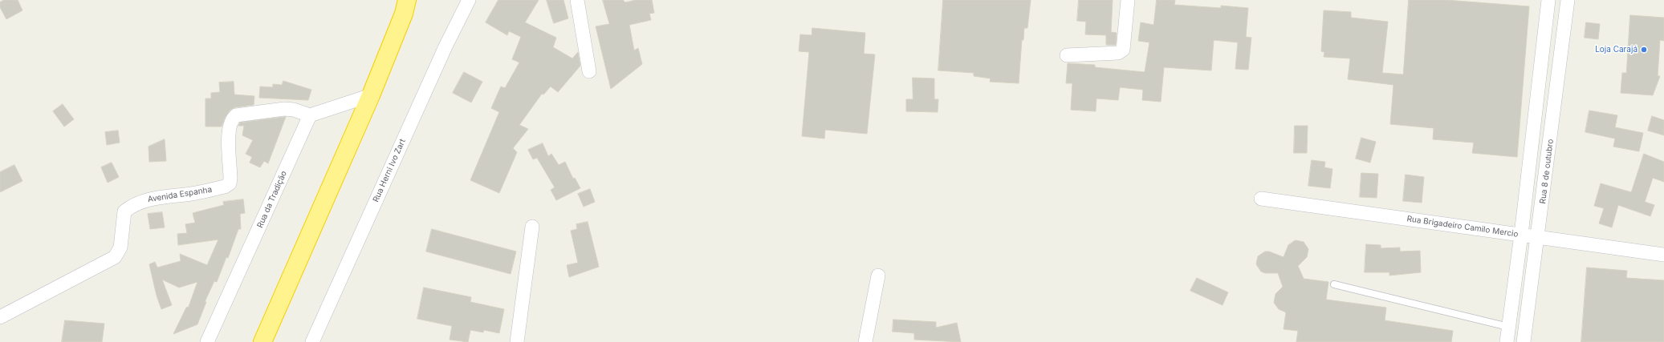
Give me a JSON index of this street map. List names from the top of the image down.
{
  "streets": {
    "street": [
      "Rua Herni Ivo Zart",
      "Rua 8 de outubro",
      "Avenida Espanha",
      "Rua da Tradição",
      "Rua Brigadeiro Camilo Mercio"
    ]
  },
  "crossings": [
    ["Rua 8 de outubro", "Rua Brigadeiro Camilo Mercio"],
    ["Avenida Espanha", "Rua da Tradição"]
  ],
  "places": ["Loja Carajá"]
}
